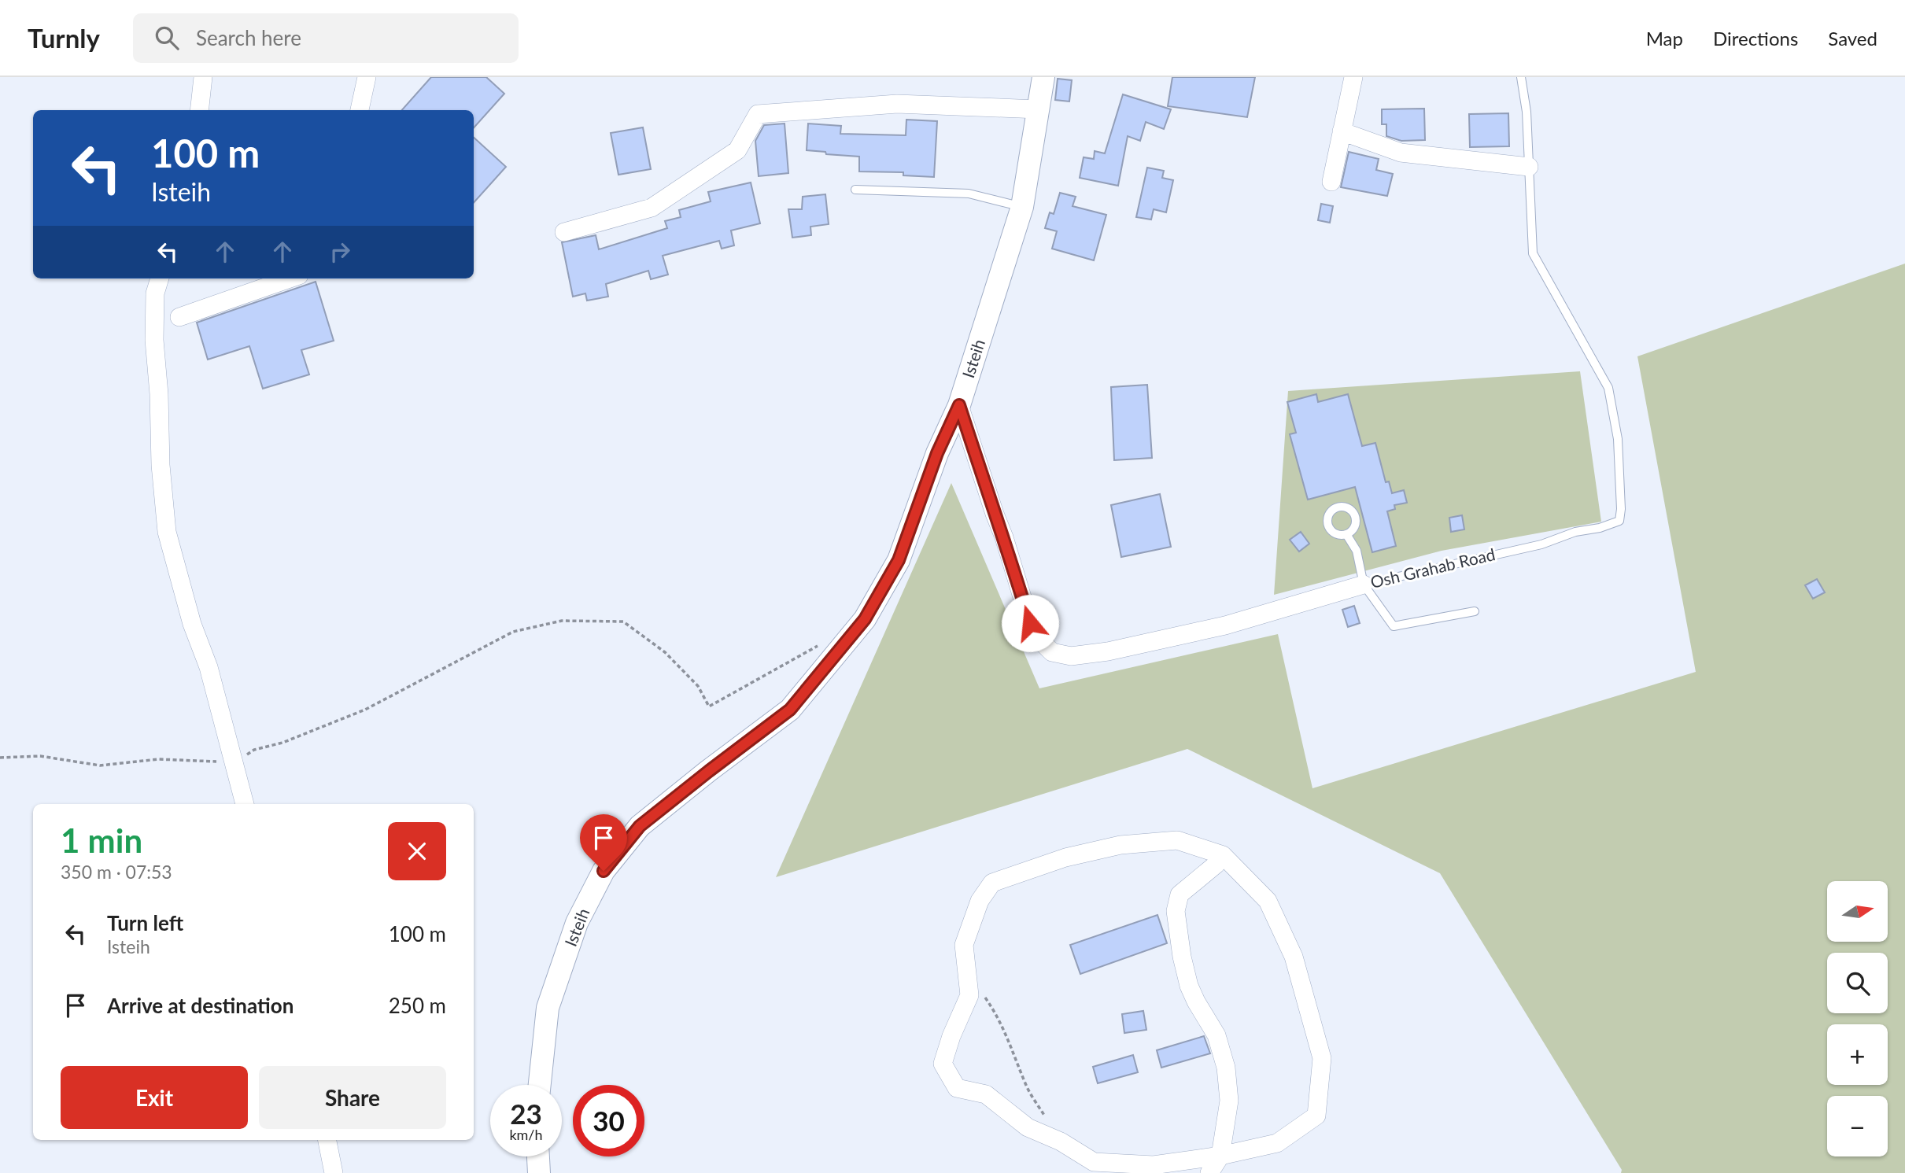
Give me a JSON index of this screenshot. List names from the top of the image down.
{
  "streets": {
    "street": ["Isteih", "Osh Grahab Road"]
  },
  "crossings": [
    ["Isteih", "Osh Grahab Road"]
  ],
  "north": "right",
  "page": {
    "header": "Turnly",
    "search": "Search here",
    "nav": ["Map", "Directions", "Saved"],
    "turn": ["100 m", "Isteih"],
    "heading": ["1 min", "350 m · 07:53"],
    "map_buttons": ["+", "−"],
    "list": [
      {
        "name": "Turn left",
        "note": "Isteih",
        "value": "100 m"
      },
      {
        "name": "Arrive at destination",
        "value": "250 m"
      }
    ],
    "buttons": ["Exit", "Share"],
    "speed": "23 km/h",
    "limit": "30"
  }
}
